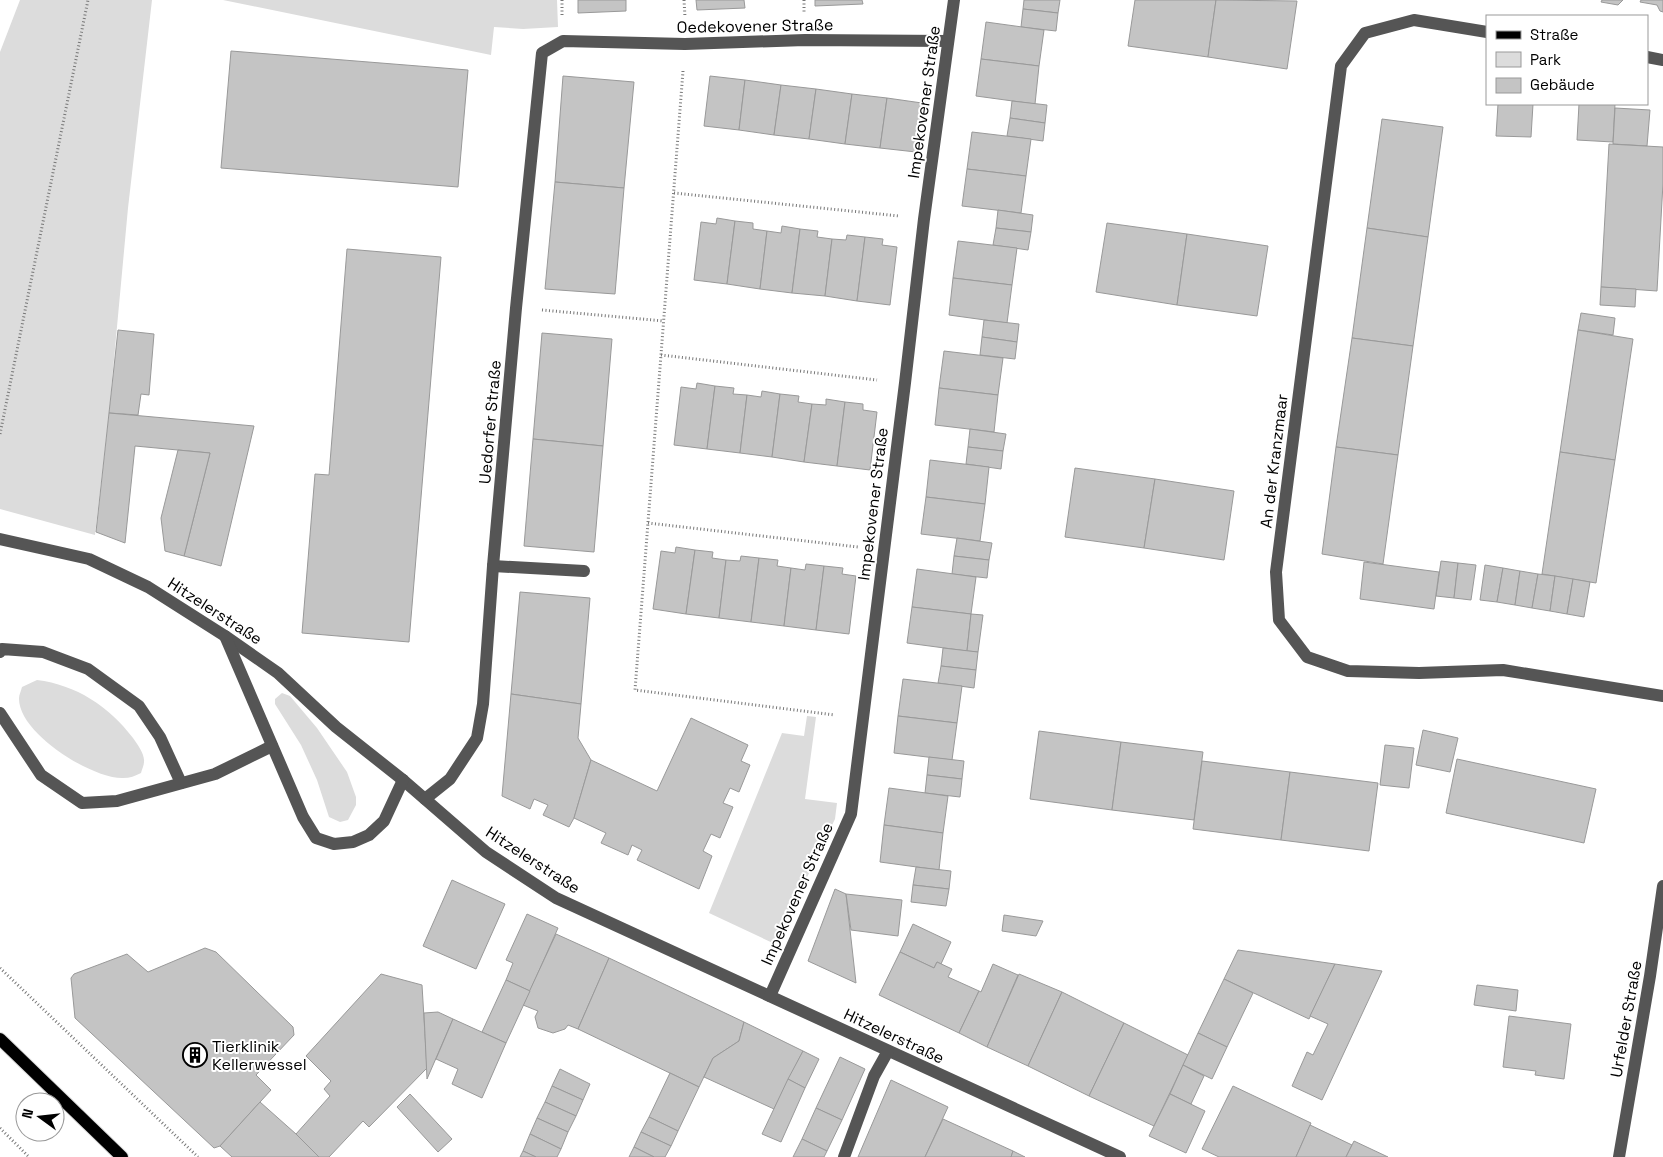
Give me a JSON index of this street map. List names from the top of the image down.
{
  "streets": {
    "street": [
      "Oedekovener Straße",
      "Impekovener Straße",
      "Uedorfer Straße",
      "An der Kranzmaar",
      "Hitzelerstraße",
      "Urfelder Straße"
    ]
  },
  "crossings": [
    ["Oedekovener Straße", "Impekovener Straße"],
    ["Oedekovener Straße", "Uedorfer Straße"],
    ["Impekovener Straße", "Hitzelerstraße"],
    ["Uedorfer Straße", "Hitzelerstraße"]
  ],
  "places": {
    "building": ["Tierklinik Kellerwessel"]
  },
  "legend": ["Straße", "Park", "Gebäude"],
  "north": "left"
}
